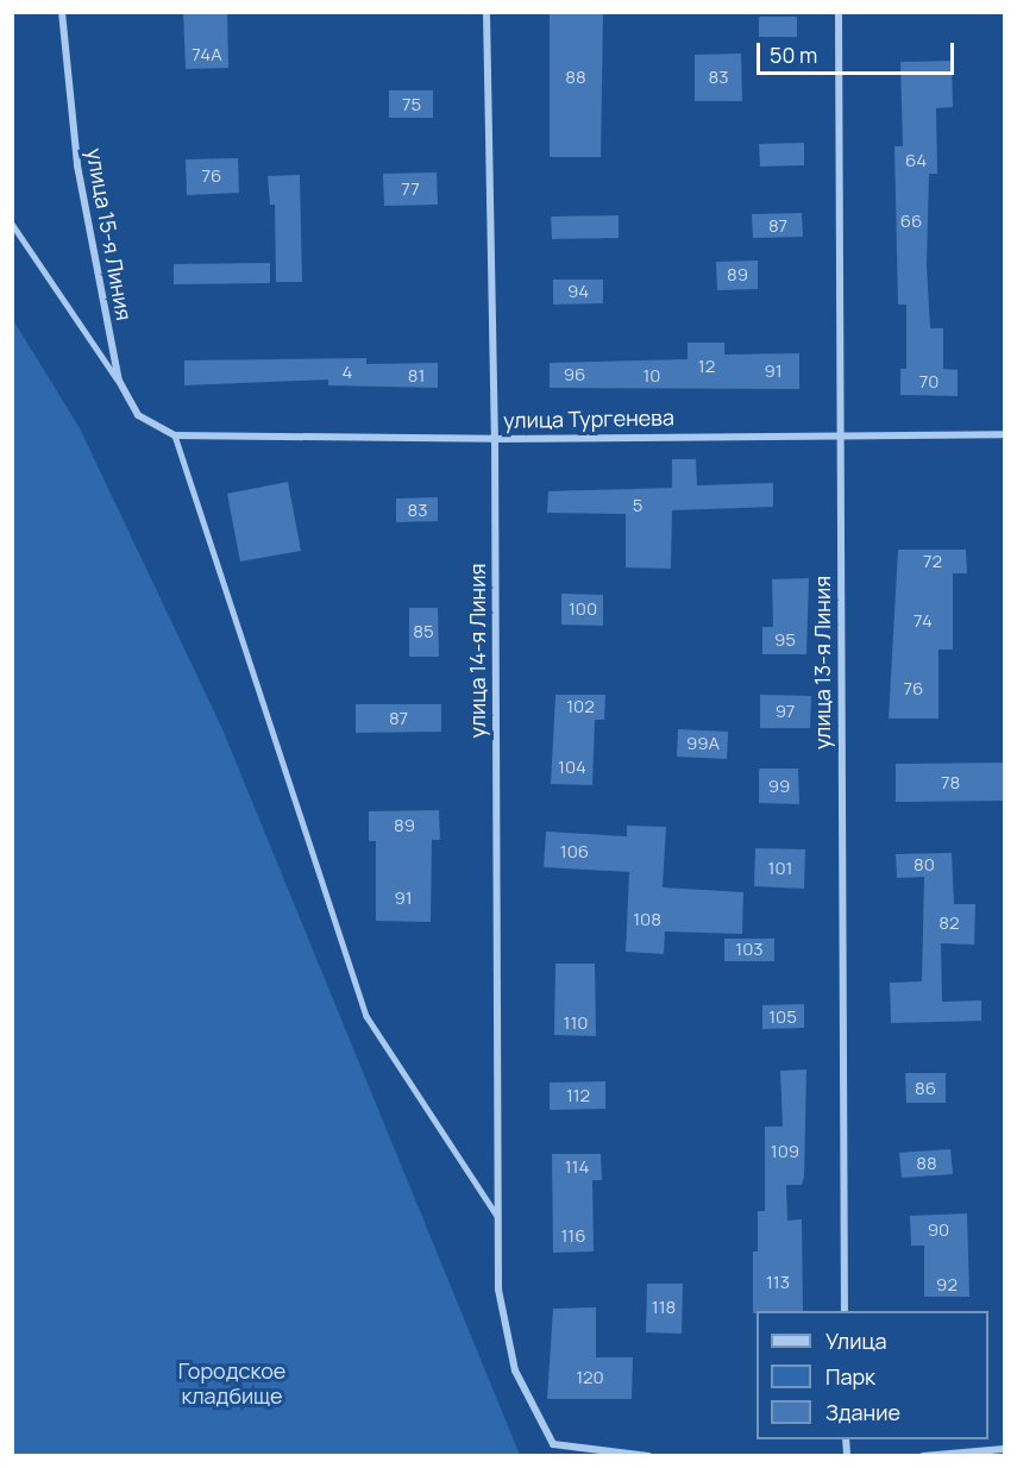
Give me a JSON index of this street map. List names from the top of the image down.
{
  "streets": {
    "street": [
      "улица 15-я Линия",
      "улица Тургенева",
      "улица 14-я Линия",
      "улица 13-я Линия"
    ]
  },
  "crossings": [
    ["улица 15-я Линия", "улица Тургенева"],
    ["улица Тургенева", "улица 14-я Линия"],
    ["улица Тургенева", "улица 13-я Линия"]
  ],
  "parks": ["Городское кладбище"],
  "house_numbers": [
    "74А",
    "88",
    "83",
    "75",
    "64",
    "76",
    "77",
    "66",
    "87",
    "89",
    "94",
    "12",
    "91",
    "4",
    "96",
    "81",
    "10",
    "70",
    "5",
    "83",
    "72",
    "100",
    "74",
    "85",
    "95",
    "76",
    "102",
    "97",
    "87",
    "99А",
    "104",
    "78",
    "99",
    "89",
    "106",
    "80",
    "101",
    "91",
    "108",
    "82",
    "103",
    "105",
    "110",
    "86",
    "112",
    "109",
    "88",
    "114",
    "90",
    "116",
    "113",
    "92",
    "118",
    "120"
  ],
  "legend": ["Улица", "Парк", "Здание"],
  "scale_bar": "50 m"
}
